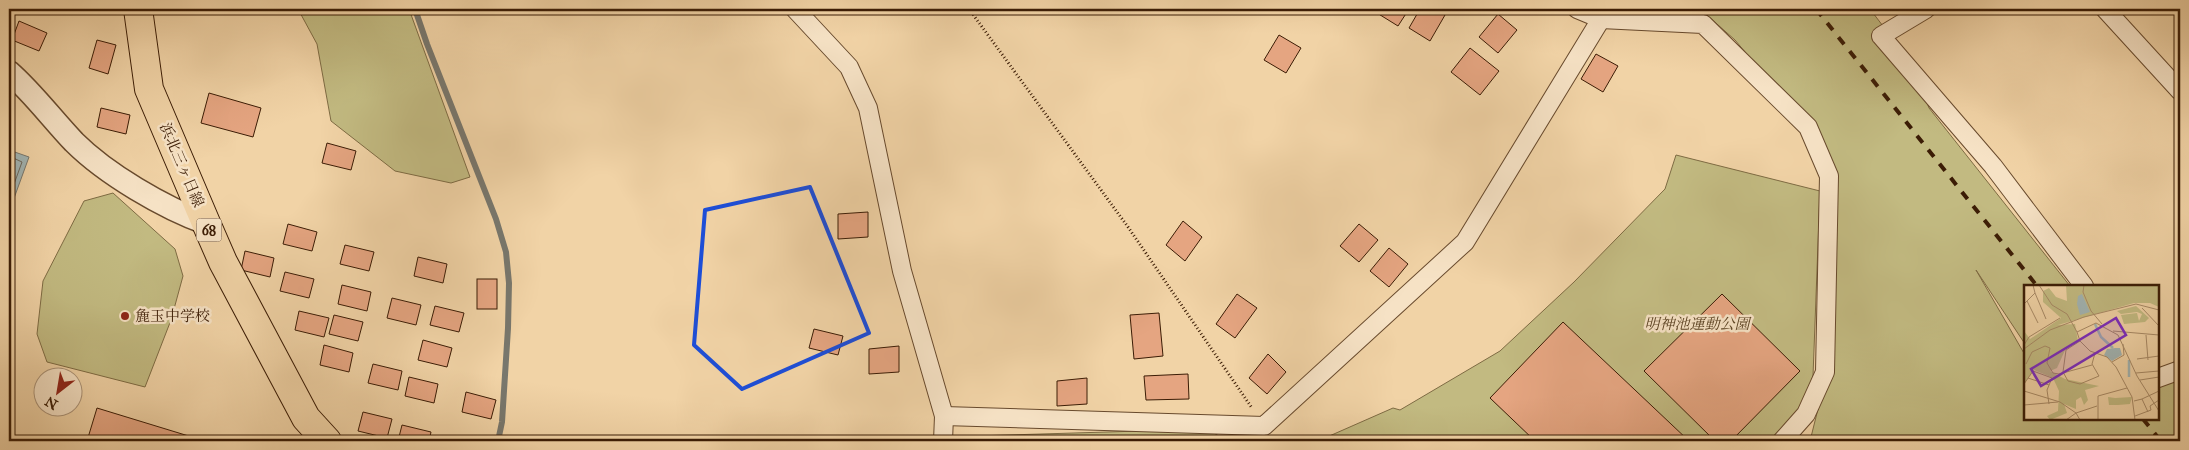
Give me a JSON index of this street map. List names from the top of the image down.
{
  "streets": {
    "main road": ["浜北三ヶ日線", "68"]
  },
  "parks": ["明神池運動公園"],
  "places": ["麁玉中学校"],
  "north": "bottom left"
}
